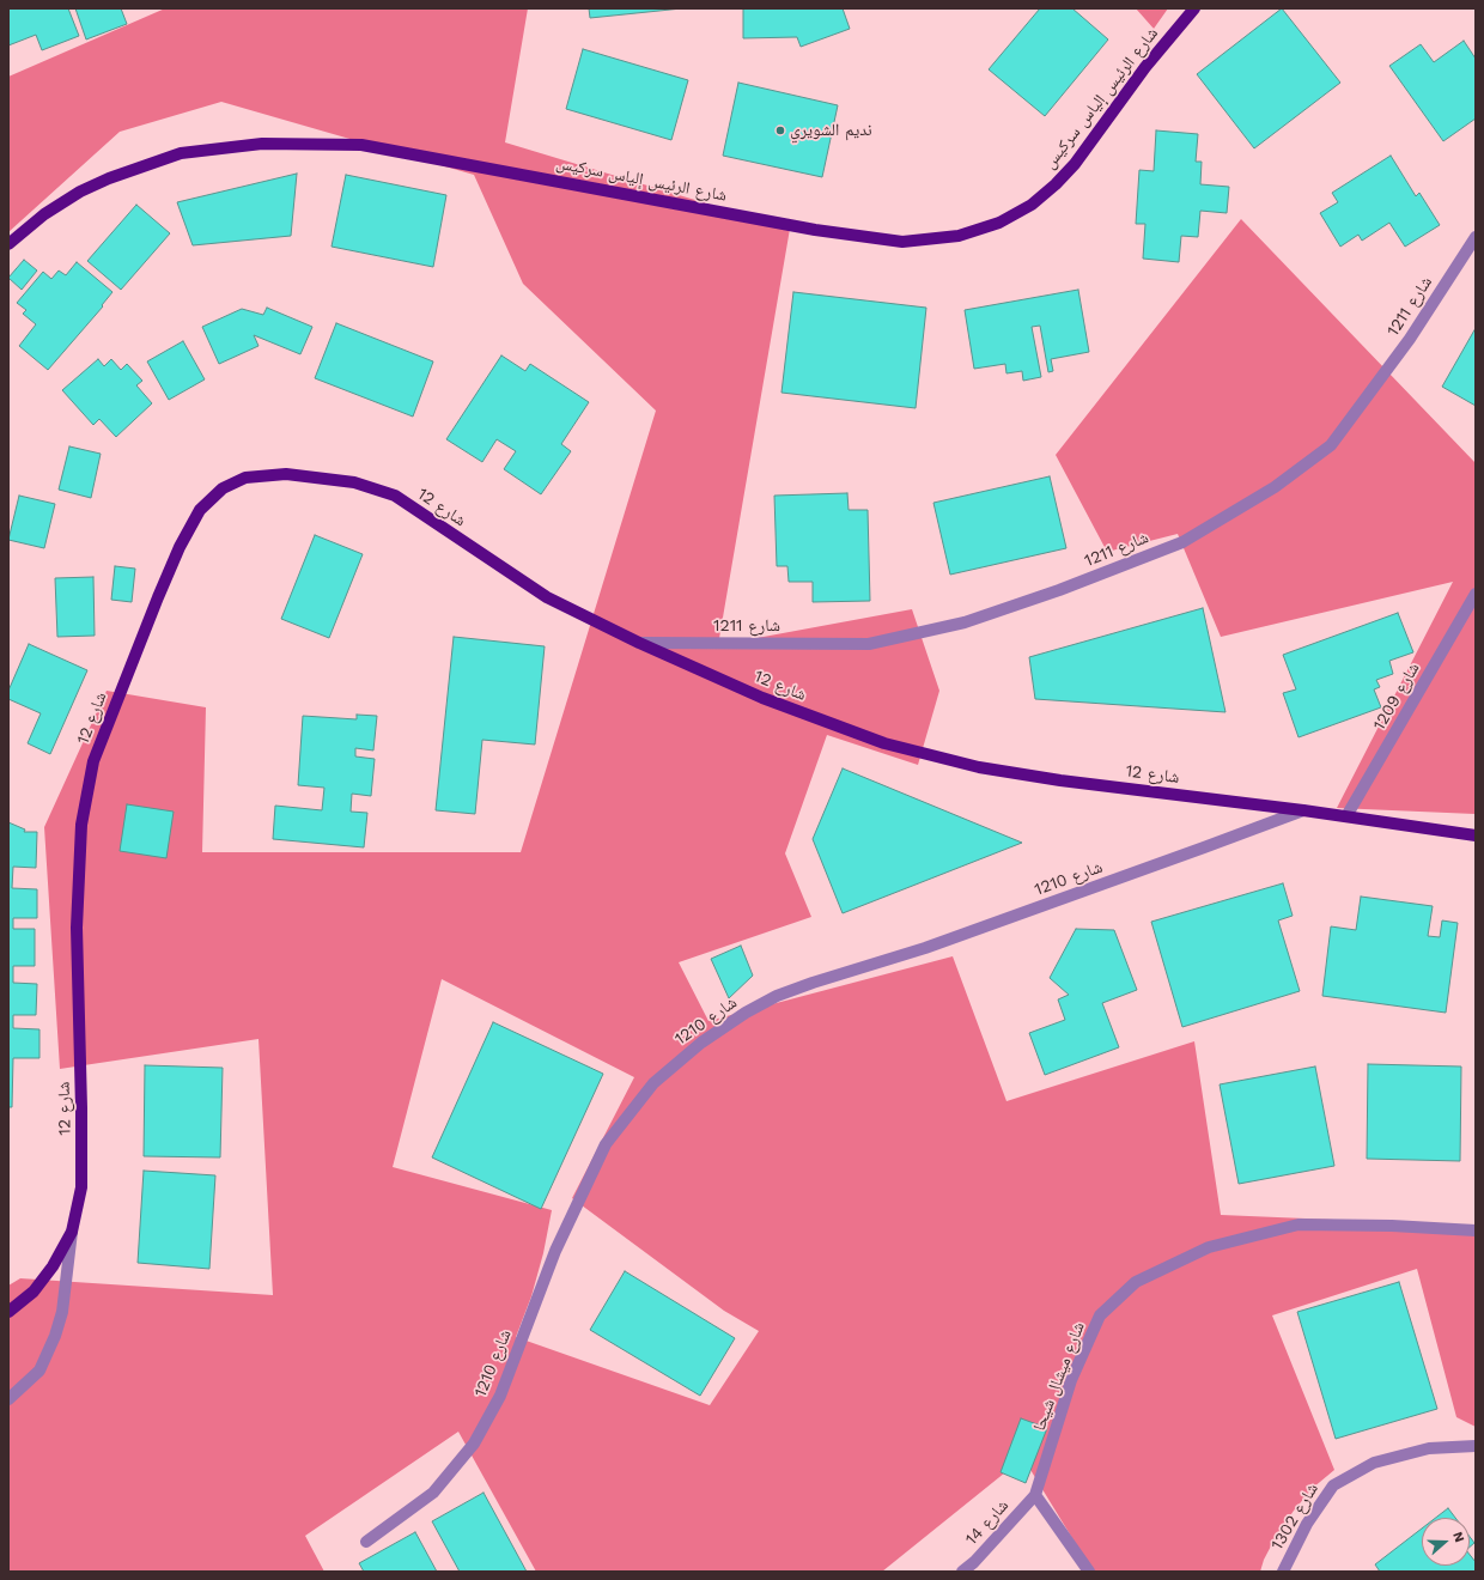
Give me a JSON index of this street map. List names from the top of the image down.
{
  "streets": {
    "main road": ["شارع الرئيس إلياس سركيس", "شارع 12"],
    "street": [
      "شارع 1211",
      "شارع 1209",
      "شارع 1210",
      "شارع ميشال شيحا",
      "شارع 1302",
      "شارع 14"
    ]
  },
  "crossings": [
    ["شارع 1211", "شارع 12"],
    ["شارع 12", "شارع 1209"],
    ["شارع 12", "شارع 1210"],
    ["شارع ميشال شيحا", "شارع 14"]
  ],
  "places": ["نديم الشويري"],
  "north": "right"
}
